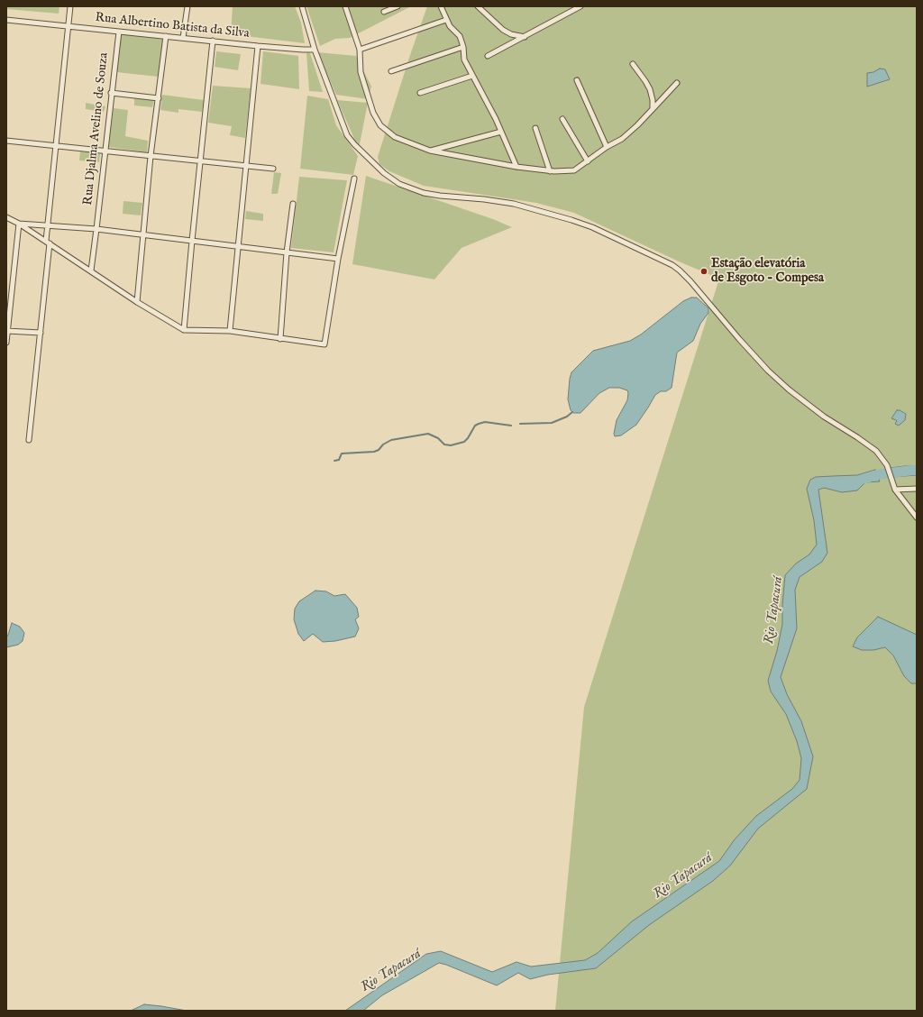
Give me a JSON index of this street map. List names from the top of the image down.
{
  "streets": {
    "street": ["Rua Albertino Batista da Silva", "Rua Djalma Avelino de Souza"]
  },
  "crossings": [
    ["Rua Albertino Batista da Silva", "Rua Djalma Avelino de Souza"]
  ],
  "water": ["Rio Tapacurá"],
  "places": ["Estação elevatória de Esgoto - Compesa"]
}
